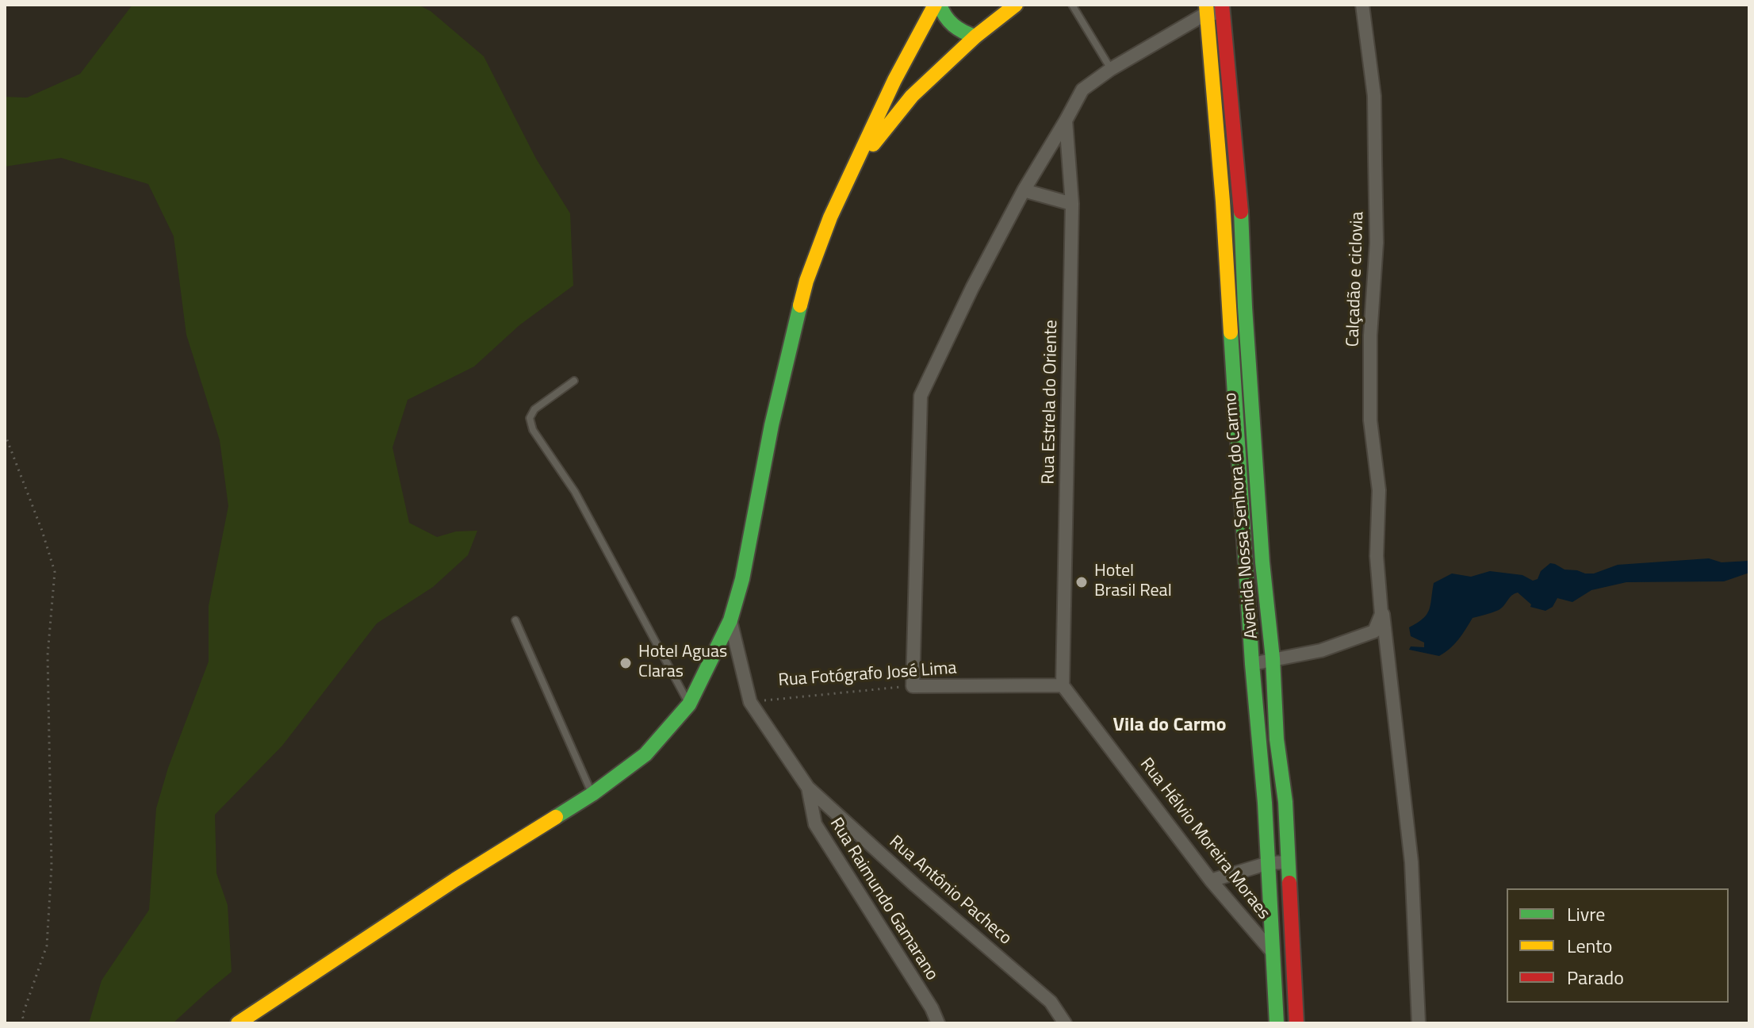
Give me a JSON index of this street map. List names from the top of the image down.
{
  "streets": {
    "street": [
      "Calçadão e ciclovia",
      "Rua Estrela do Oriente",
      "Avenida Nossa Senhora do Carmo",
      "Rua Fotógrafo José Lima",
      "Rua Hélvio Moreira Moraes",
      "Rua Antônio Pacheco",
      "Rua Raimundo Gamarano"
    ]
  },
  "crossings": [
    ["Rua Estrela do Oriente", "Rua Fotógrafo José Lima"],
    ["Rua Estrela do Oriente", "Rua Hélvio Moreira Moraes"],
    ["Avenida Nossa Senhora do Carmo", "Rua Hélvio Moreira Moraes"],
    ["Rua Fotógrafo José Lima", "Rua Hélvio Moreira Moraes"],
    ["Rua Fotógrafo José Lima", "Rua Raimundo Gamarano"],
    ["Rua Antônio Pacheco", "Rua Raimundo Gamarano"]
  ],
  "districts": ["Vila do Carmo"],
  "places": ["Hotel Brasil Real", "Hotel Aguas Claras"],
  "legend": ["Livre", "Lento", "Parado"]
}
